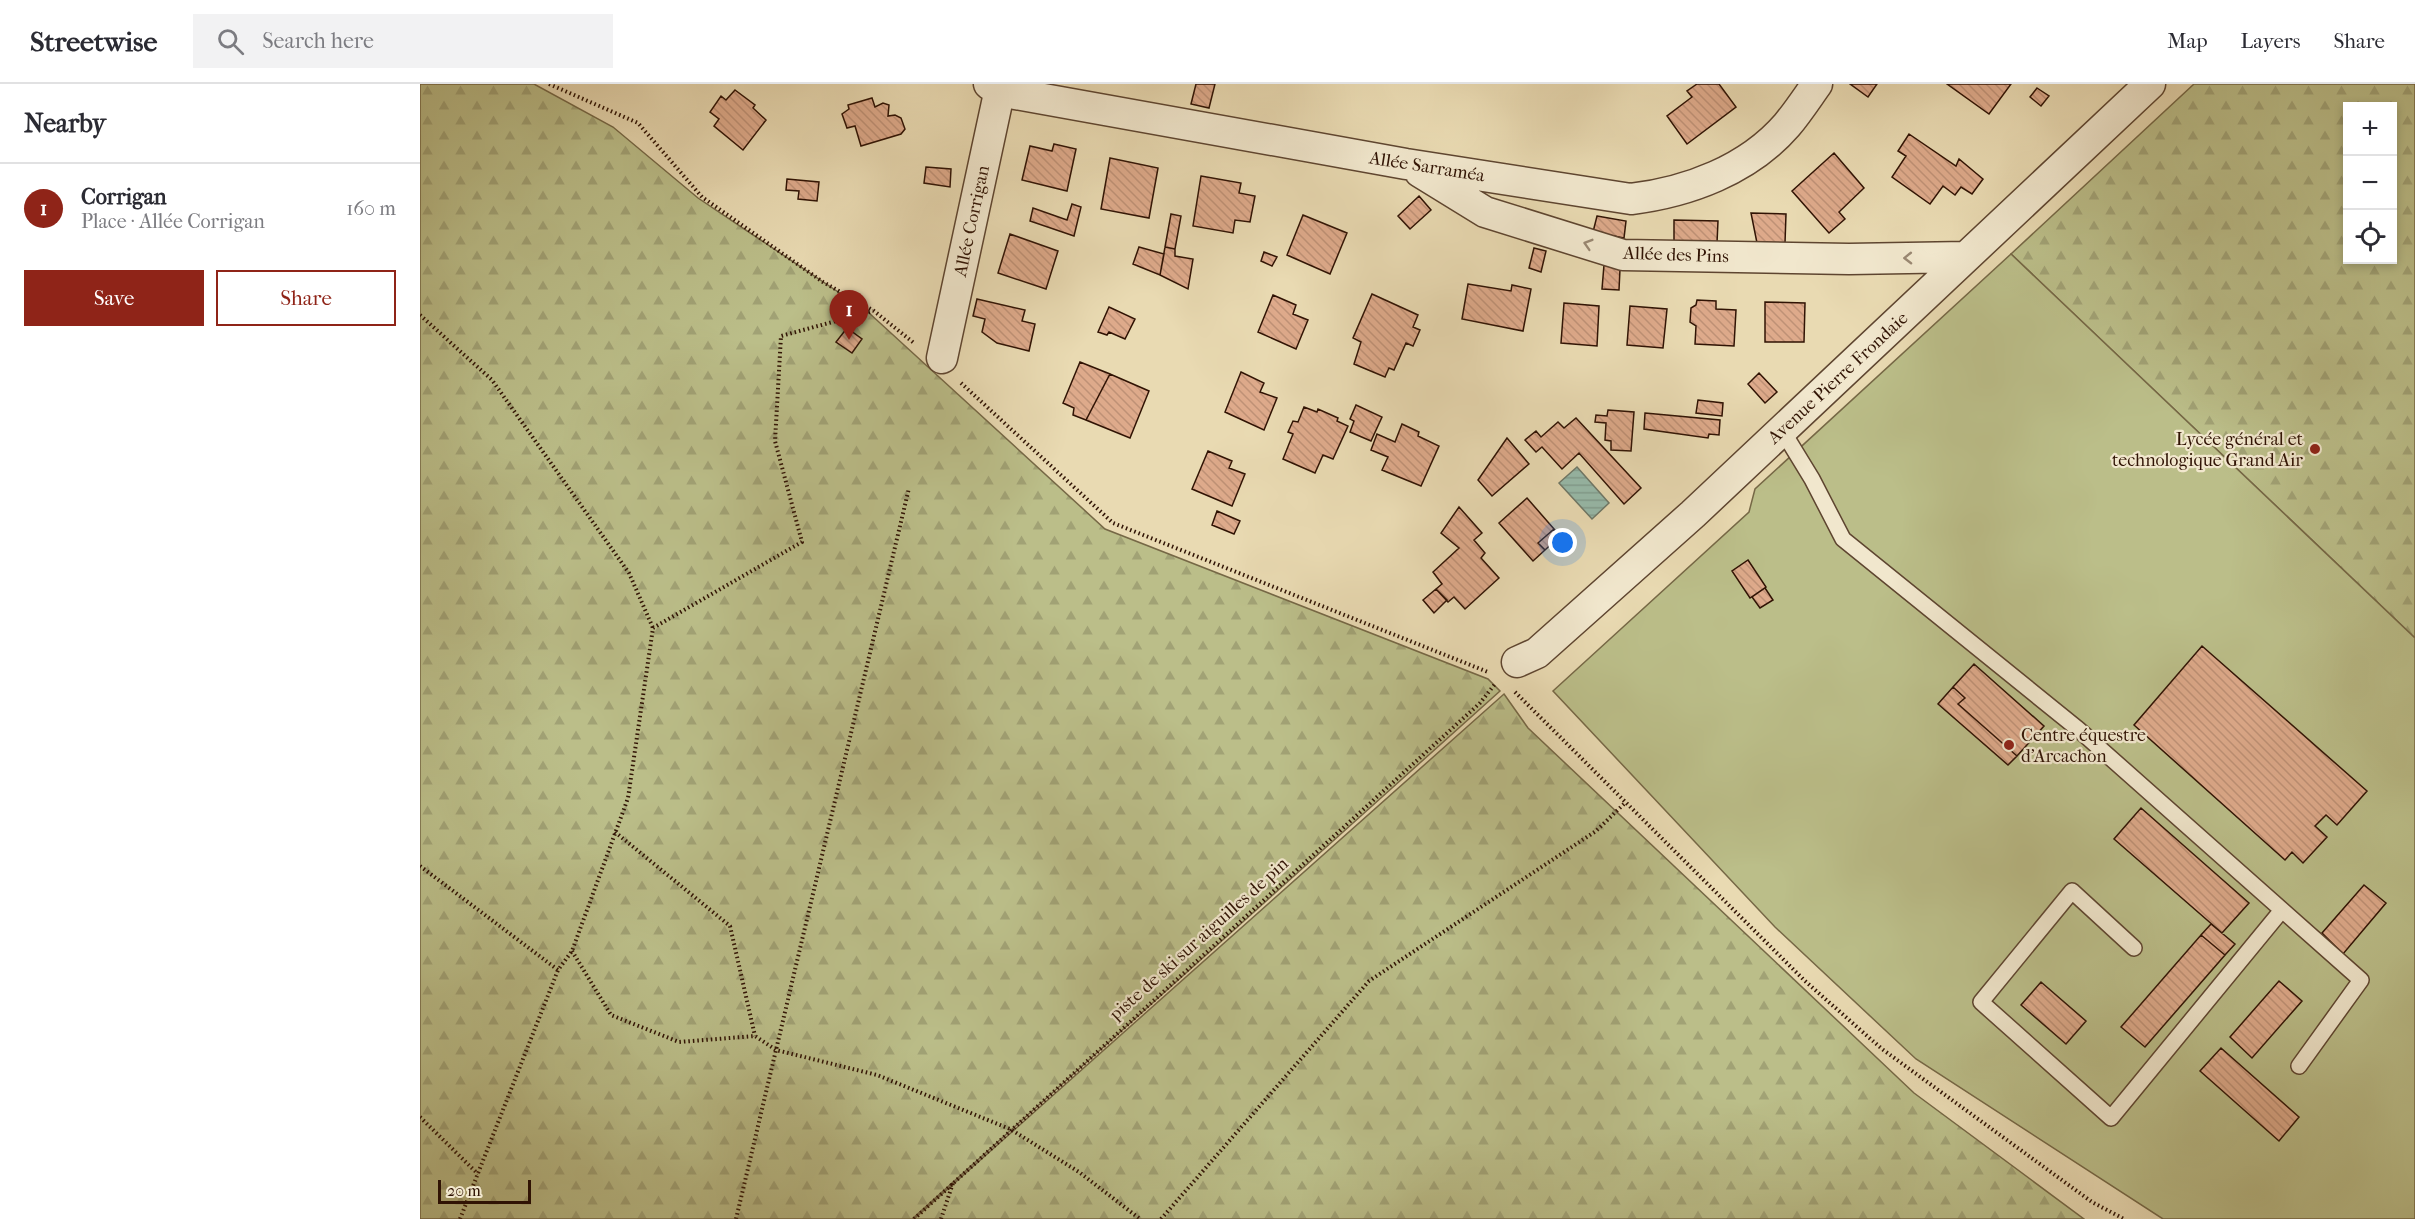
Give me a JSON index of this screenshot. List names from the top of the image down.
{
  "streets": {
    "street": [
      "Allée Sarraméa",
      "Allée Corrigan",
      "Allée des Pins",
      "Avenue Pierre Frondaie"
    ],
    "path": ["piste de ski sur aiguilles de pin"]
  },
  "crossings": [
    ["Allée Sarraméa", "Allée Corrigan"],
    ["Allée Sarraméa", "Allée des Pins"],
    ["Allée des Pins", "Avenue Pierre Frondaie"],
    ["Avenue Pierre Frondaie", "piste de ski sur aiguilles de pin"]
  ],
  "one_way": ["Allée des Pins"],
  "places": ["Lycée général et technologique Grand Air", "Centre équestre d’Arcachon"],
  "scale_bar": "20 m",
  "page": {
    "header": "Streetwise",
    "search": "Search here",
    "nav": ["Map", "Layers", "Share"],
    "heading": "Nearby",
    "map_buttons": ["+", "−"],
    "list": [
      {
        "mark": "1",
        "name": "Corrigan",
        "note": "Place · Allée Corrigan",
        "value": "160 m"
      }
    ],
    "buttons": ["Save", "Share"],
    "pins": "1",
    "scale": "20 m"
  }
}
